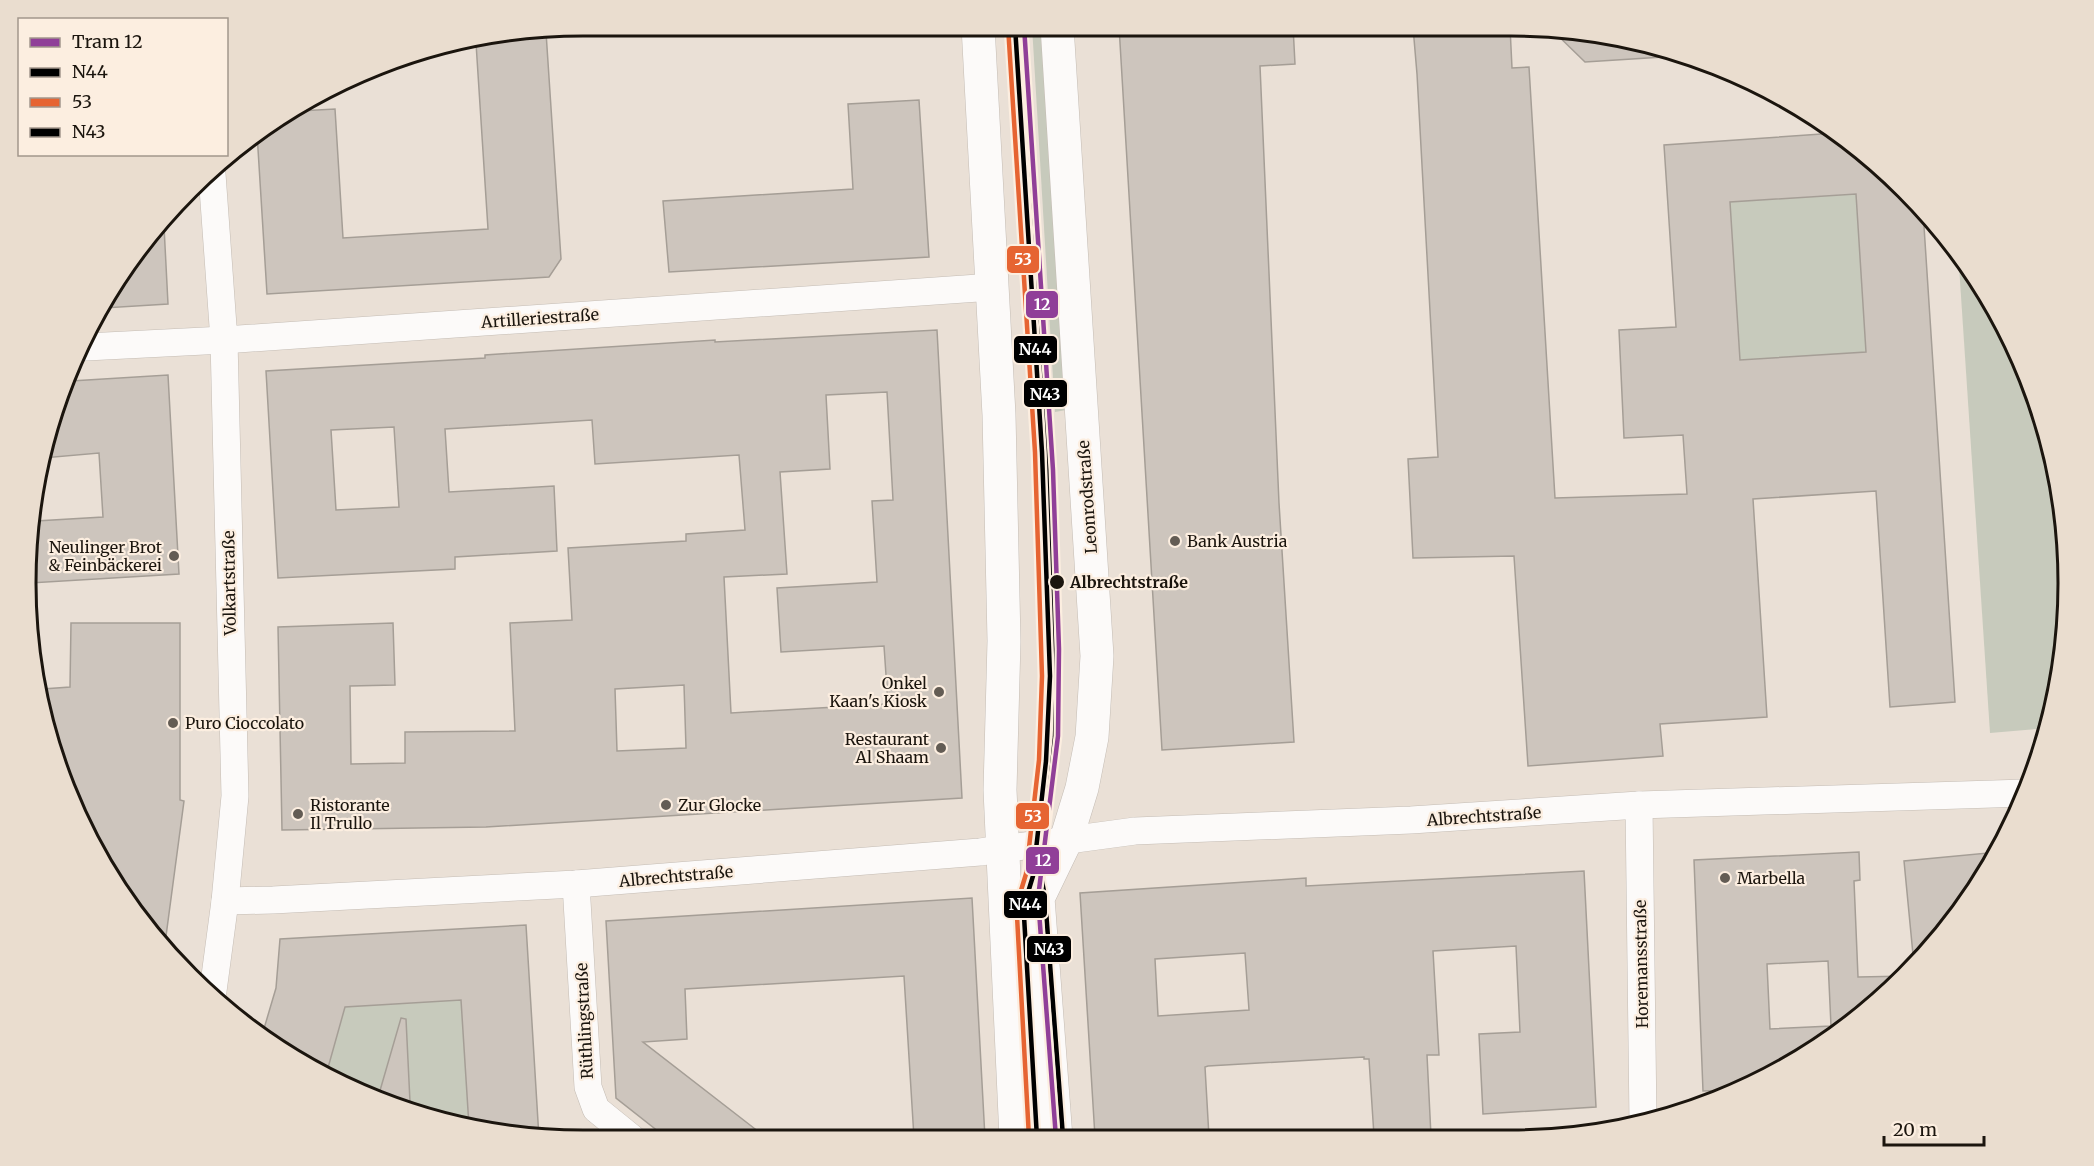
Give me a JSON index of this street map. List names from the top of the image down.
{
  "streets": {
    "main road": ["Leonrodstraße"],
    "street": [
      "Artilleriestraße",
      "Volkartstraße",
      "Albrechtstraße",
      "Horemansstraße",
      "Rüthlingstraße"
    ]
  },
  "crossings": [
    ["Artilleriestraße", "Volkartstraße"],
    ["Leonrodstraße", "Albrechtstraße"],
    ["Volkartstraße", "Albrechtstraße"],
    ["Albrechtstraße", "Horemansstraße"],
    ["Albrechtstraße", "Rüthlingstraße"]
  ],
  "places": [
    "Bank Austria",
    "Neulinger Brot & Feinbäckerei",
    "Albrechtstraße",
    "Onkel Kaan's Kiosk",
    "Puro Cioccolato",
    "Restaurant Al Shaam",
    "Zur Glocke",
    "Ristorante Il Trullo",
    "Marbella"
  ],
  "lines": [
    "tram line 12",
    "transit line N44",
    "transit line 53",
    "transit line N43"
  ],
  "legend": [
    "Tram 12",
    "N44",
    "53",
    "N43"
  ],
  "scale_bar": "20 m"
}
